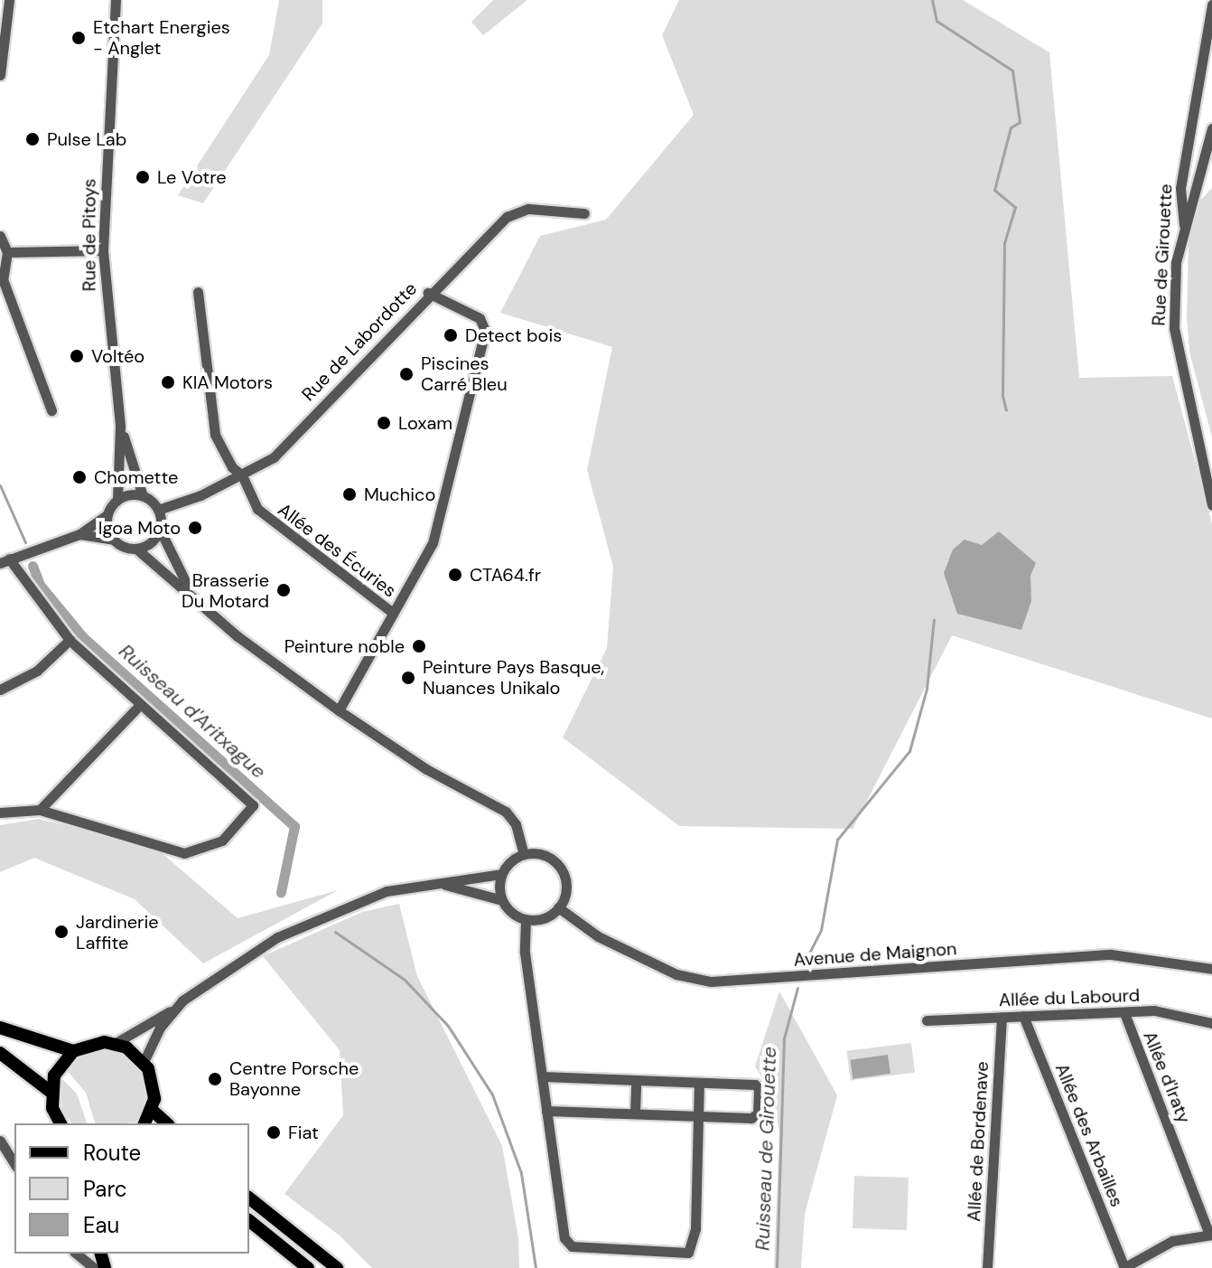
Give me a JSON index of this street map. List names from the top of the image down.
{
  "streets": {
    "street": [
      "Rue de Pitoys",
      "Rue de Girouette",
      "Rue de Labordotte",
      "Allée des Écuries",
      "Avenue de Maignon",
      "Allée du Labourd",
      "Allée d'Iraty",
      "Allée des Arbailles",
      "Allée de Bordenave"
    ]
  },
  "crossings": [
    ["Rue de Labordotte", "Allée des Écuries"],
    ["Allée du Labourd", "Allée d'Iraty"],
    ["Allée du Labourd", "Allée des Arbailles"],
    ["Allée du Labourd", "Allée de Bordenave"]
  ],
  "water": ["Ruisseau d'Aritxague", "Ruisseau de Girouette"],
  "places": [
    "Etchart Energies - Anglet",
    "Pulse Lab",
    "Le Votre",
    "Detect bois",
    "Voltéo",
    "Piscines Carré Bleu",
    "KIA Motors",
    "Loxam",
    "Chomette",
    "Muchico",
    "Igoa Moto",
    "CTA64.fr",
    "Brasserie Du Motard",
    "Peinture noble",
    "Peinture Pays Basque, Nuances Unikalo",
    "Jardinerie Laffite",
    "Centre Porsche Bayonne",
    "Fiat"
  ],
  "legend": ["Route", "Parc", "Eau"]
}
